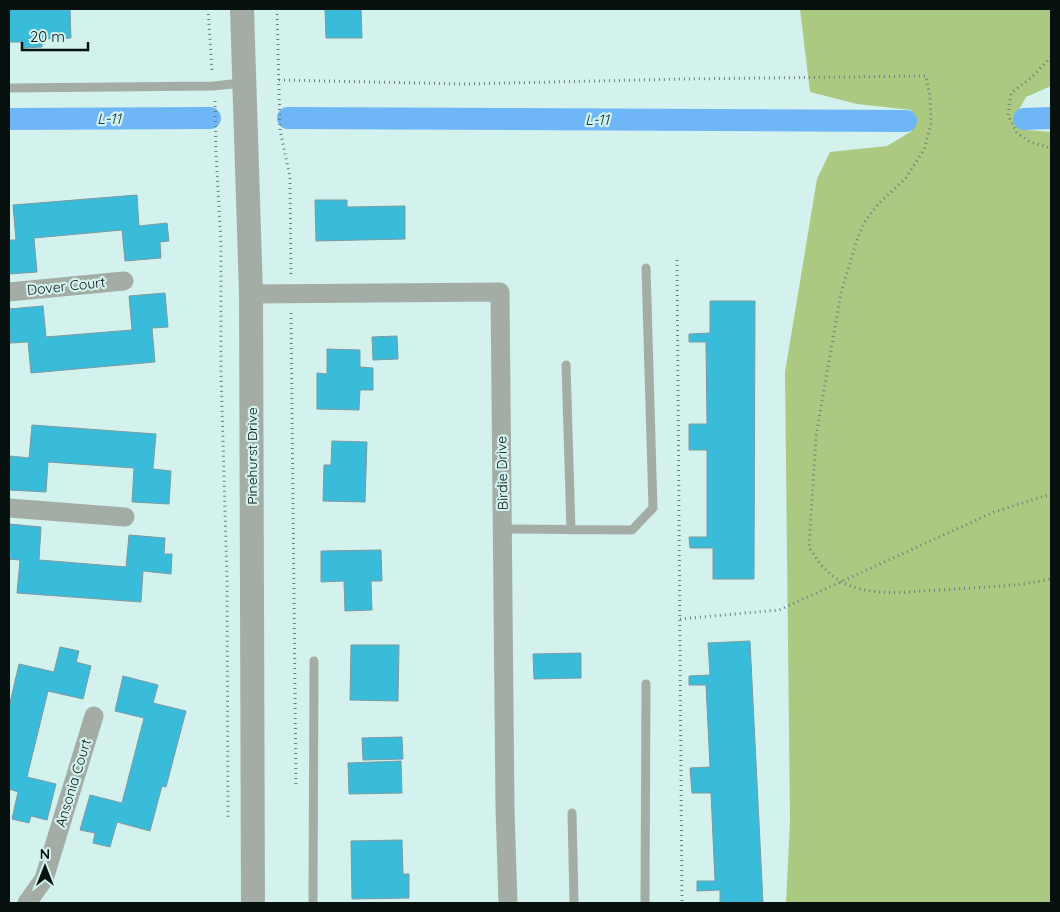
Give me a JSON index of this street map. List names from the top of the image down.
{
  "streets": {
    "street": [
      "Dover Court",
      "Pinehurst Drive",
      "Birdie Drive",
      "Ansonia Court"
    ]
  },
  "crossings": [
    ["Pinehurst Drive", "Birdie Drive"]
  ],
  "water": ["L-11"],
  "scale_bar": "20 m",
  "north": "top"
}
